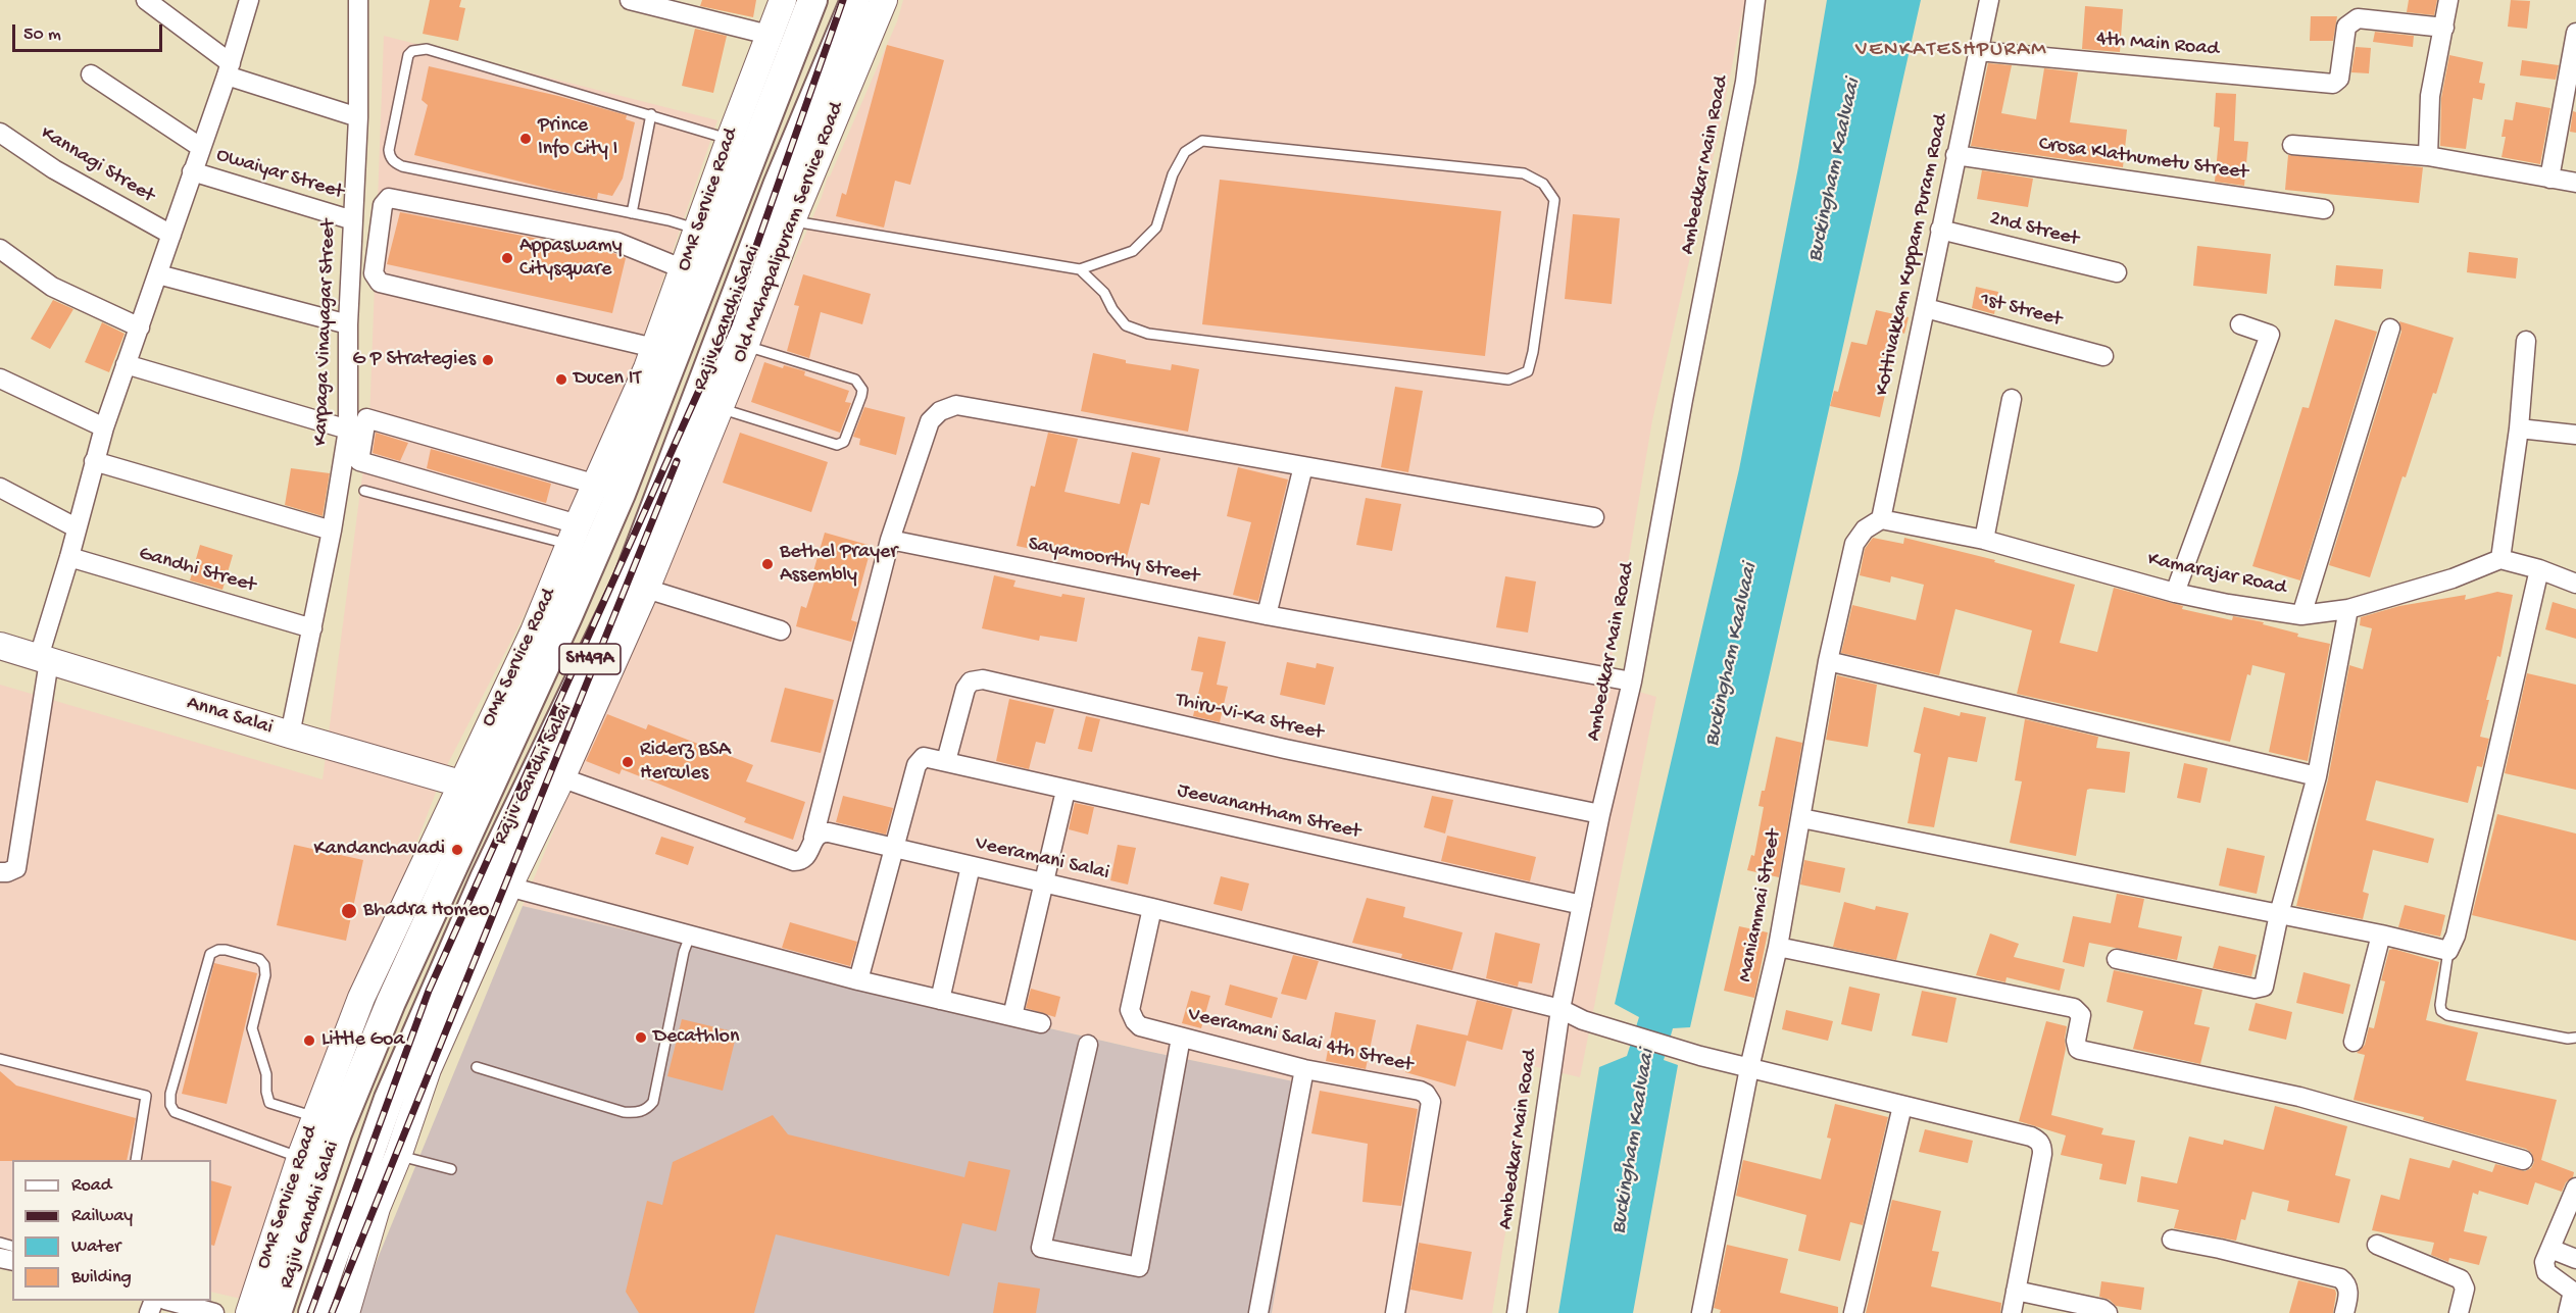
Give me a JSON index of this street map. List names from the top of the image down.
{
  "streets": {
    "main road": ["Rajiv Gandhi Salai", "SH49A"],
    "street": [
      "4th Main Road",
      "Crosa Klathumetu Street",
      "Kannagi Street",
      "Ambedkar Main Road",
      "Owaiyar Street",
      "OMR Service Road",
      "2nd Street",
      "Old Mahapalipuram Service Road",
      "Kottivakkam Kuppam Puram Road",
      "1st Street",
      "Karpaga Vinayagar Street",
      "Sayamoorthy Street",
      "Gandhi Street",
      "Kamarajar Road",
      "Anna Salai",
      "Thiru-Vi-Ka Street",
      "Jeevanantham Street",
      "Veeramani Salai",
      "Maniammai Street",
      "Veeramani Salai 4th Street"
    ]
  },
  "crossings": [
    ["4th Main Road", "Kottivakkam Kuppam Puram Road"],
    ["Crosa Klathumetu Street", "Kottivakkam Kuppam Puram Road"],
    ["Ambedkar Main Road", "Sayamoorthy Street"],
    ["Ambedkar Main Road", "Thiru-Vi-Ka Street"],
    ["Ambedkar Main Road", "Jeevanantham Street"],
    ["Ambedkar Main Road", "Veeramani Salai"],
    ["Owaiyar Street", "Karpaga Vinayagar Street"],
    ["OMR Service Road", "Rajiv Gandhi Salai"],
    ["OMR Service Road", "Anna Salai"],
    ["2nd Street", "Kottivakkam Kuppam Puram Road"],
    ["Old Mahapalipuram Service Road", "Rajiv Gandhi Salai"],
    ["Kottivakkam Kuppam Puram Road", "1st Street"],
    ["Kottivakkam Kuppam Puram Road", "Kamarajar Road"],
    ["Kottivakkam Kuppam Puram Road", "Maniammai Street"],
    ["Rajiv Gandhi Salai", "Anna Salai"],
    ["Karpaga Vinayagar Street", "Gandhi Street"],
    ["Karpaga Vinayagar Street", "Anna Salai"],
    ["Kamarajar Road", "Maniammai Street"],
    ["Thiru-Vi-Ka Street", "Jeevanantham Street"],
    ["Jeevanantham Street", "Veeramani Salai"],
    ["Veeramani Salai", "Maniammai Street"],
    ["Veeramani Salai", "Veeramani Salai 4th Street"]
  ],
  "districts": ["VENKATESHPURAM"],
  "water": ["Buckingham Kaalvaai"],
  "places": [
    "Prince Info City I",
    "Appaswamy Citysquare",
    "G P Strategies",
    "Ducen IT",
    "Bethel Prayer Assembly",
    "Riderz BSA Hercules",
    "Kandanchavadi",
    "Bhadra Homeo",
    "Decathlon",
    "Little Goa"
  ],
  "legend": [
    "Road",
    "Railway",
    "Water",
    "Building"
  ],
  "scale_bar": "50 m"
}
